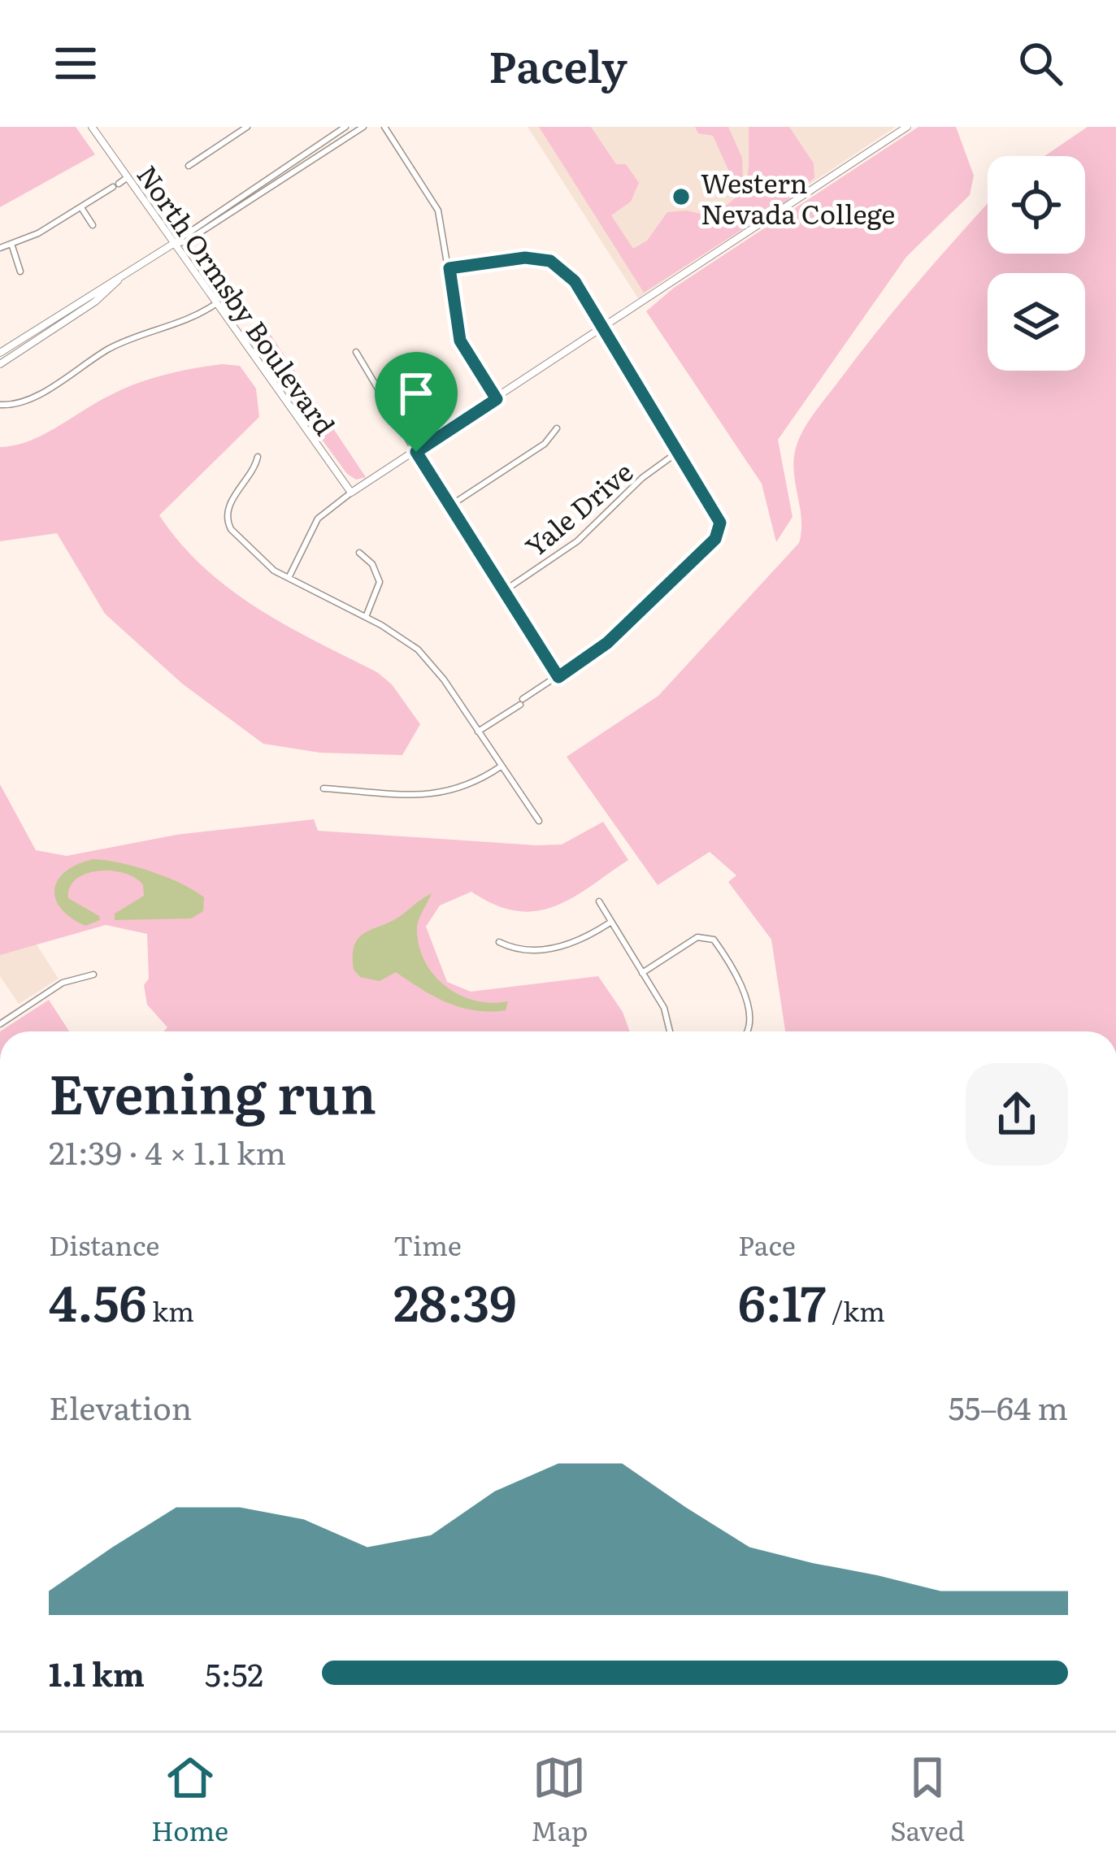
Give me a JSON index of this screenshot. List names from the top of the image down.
{
  "streets": {
    "street": ["North Ormsby Boulevard", "Yale Drive"]
  },
  "places": ["Western Nevada College"],
  "page": {
    "header": "Pacely",
    "heading": ["Evening run", "21:39 · 4 × 1.1 km"],
    "stats": [
      ["Distance", "4.56 km"],
      ["Time", "28:39"],
      ["Pace", "6:17 /km"]
    ],
    "chart": ["Elevation", "55–64 m"],
    "list": [
      {
        "name": "1.1 km",
        "note": "5:52"
      }
    ],
    "tabs": ["Home", "Map", "Saved"]
  }
}
